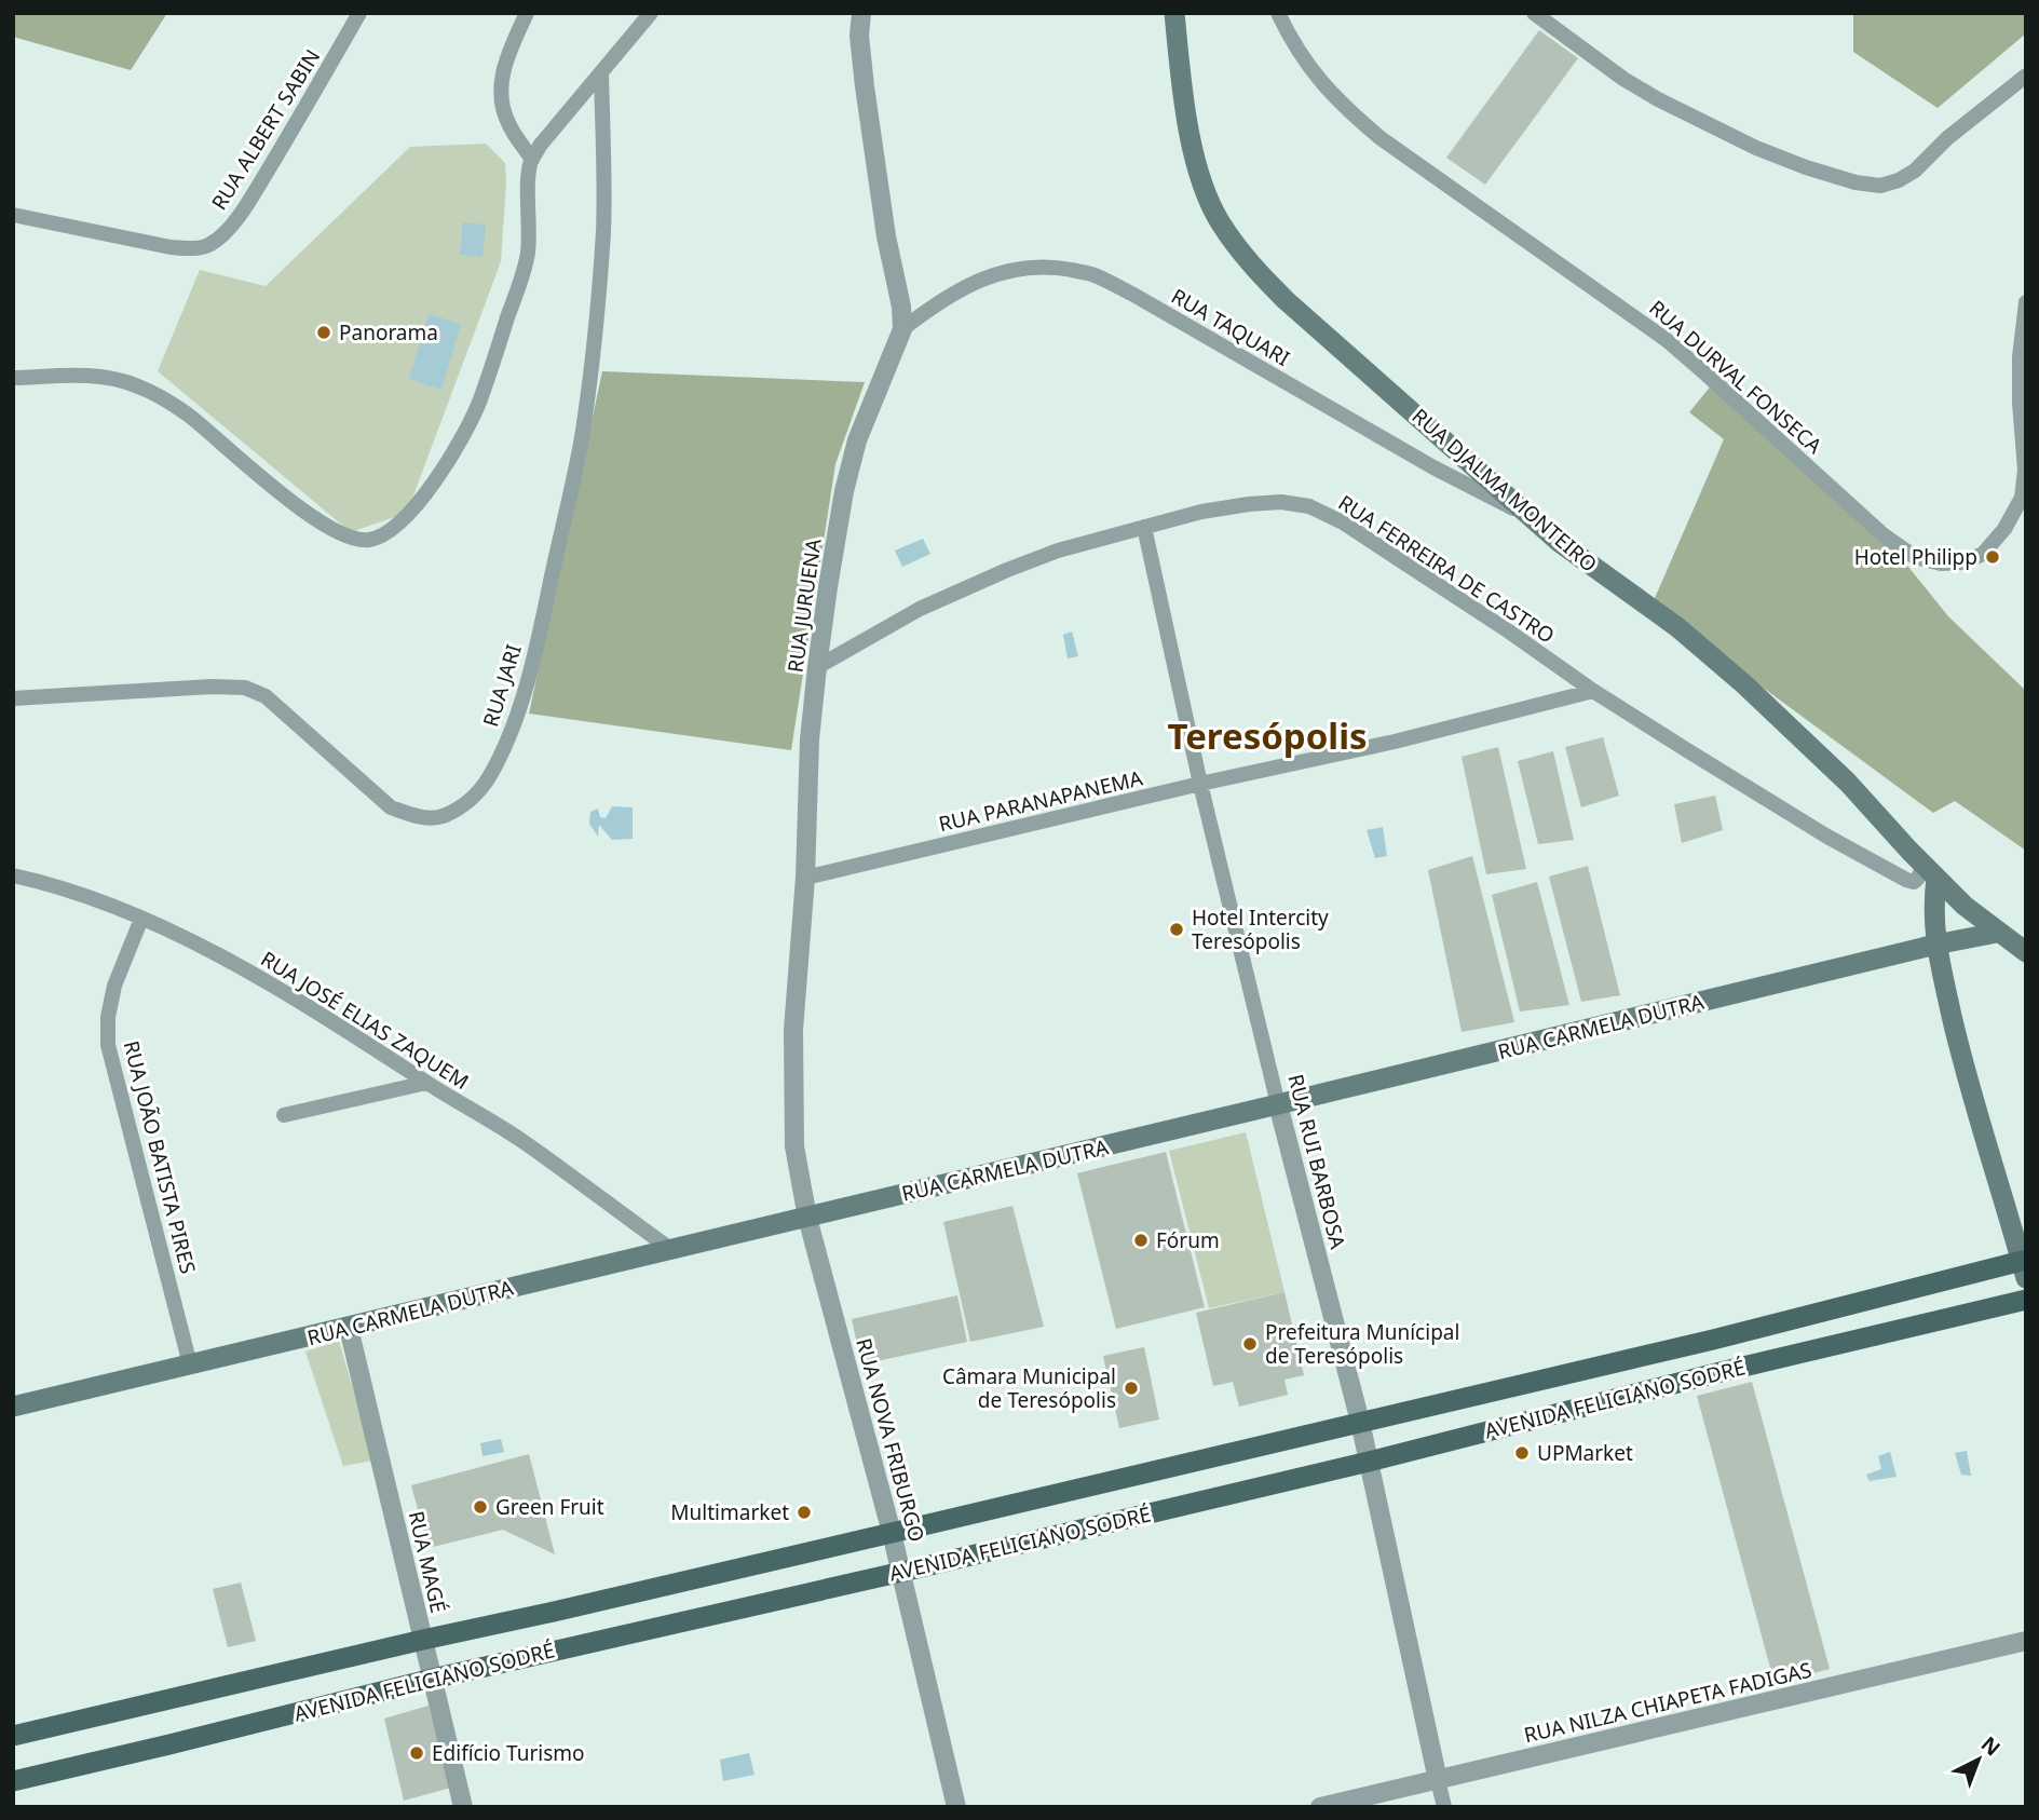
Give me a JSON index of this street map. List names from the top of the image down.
{
  "streets": {
    "main road": ["RUA DJALMA MONTEIRO", "RUA CARMELA DUTRA", "AVENIDA FELICIANO SODRÉ"],
    "street": [
      "RUA ALBERT SABIN",
      "RUA TAQUARI",
      "RUA DURVAL FONSECA",
      "RUA FERREIRA DE CASTRO",
      "RUA JURUENA",
      "RUA JARI",
      "RUA PARANAPANEMA",
      "RUA JOSÉ ELIAS ZAQUEM",
      "RUA JOÃO BATISTA PIRES",
      "RUA RUI BARBOSA",
      "RUA NOVA FRIBURGO",
      "RUA MAGÉ",
      "RUA NILZA CHIAPETA FADIGAS"
    ]
  },
  "crossings": [
    ["RUA TAQUARI", "RUA DJALMA MONTEIRO"],
    ["RUA TAQUARI", "RUA JURUENA"],
    ["RUA DJALMA MONTEIRO", "RUA FERREIRA DE CASTRO"],
    ["RUA DJALMA MONTEIRO", "RUA CARMELA DUTRA"],
    ["RUA FERREIRA DE CASTRO", "RUA JURUENA"],
    ["RUA FERREIRA DE CASTRO", "RUA PARANAPANEMA"],
    ["RUA FERREIRA DE CASTRO", "RUA RUI BARBOSA"],
    ["RUA JURUENA", "RUA PARANAPANEMA"],
    ["RUA JURUENA", "RUA CARMELA DUTRA"],
    ["RUA JURUENA", "RUA NOVA FRIBURGO"],
    ["RUA PARANAPANEMA", "RUA RUI BARBOSA"],
    ["RUA JOSÉ ELIAS ZAQUEM", "RUA CARMELA DUTRA"],
    ["RUA JOSÉ ELIAS ZAQUEM", "RUA JOÃO BATISTA PIRES"],
    ["RUA CARMELA DUTRA", "RUA JOÃO BATISTA PIRES"],
    ["RUA CARMELA DUTRA", "RUA RUI BARBOSA"],
    ["RUA CARMELA DUTRA", "RUA NOVA FRIBURGO"],
    ["RUA CARMELA DUTRA", "RUA MAGÉ"],
    ["RUA RUI BARBOSA", "AVENIDA FELICIANO SODRÉ"],
    ["RUA RUI BARBOSA", "RUA NILZA CHIAPETA FADIGAS"],
    ["AVENIDA FELICIANO SODRÉ", "RUA NOVA FRIBURGO"],
    ["AVENIDA FELICIANO SODRÉ", "RUA MAGÉ"]
  ],
  "districts": ["Teresópolis"],
  "places": [
    "Panorama",
    "Hotel Philipp",
    "Hotel Intercity Teresópolis",
    "Fórum",
    "Prefeitura Munícipal de Teresópolis",
    "Câmara Municipal de Teresópolis",
    "UPMarket",
    "Green Fruit",
    "Multimarket",
    "Edifício Turismo"
  ],
  "north": "top right"
}
